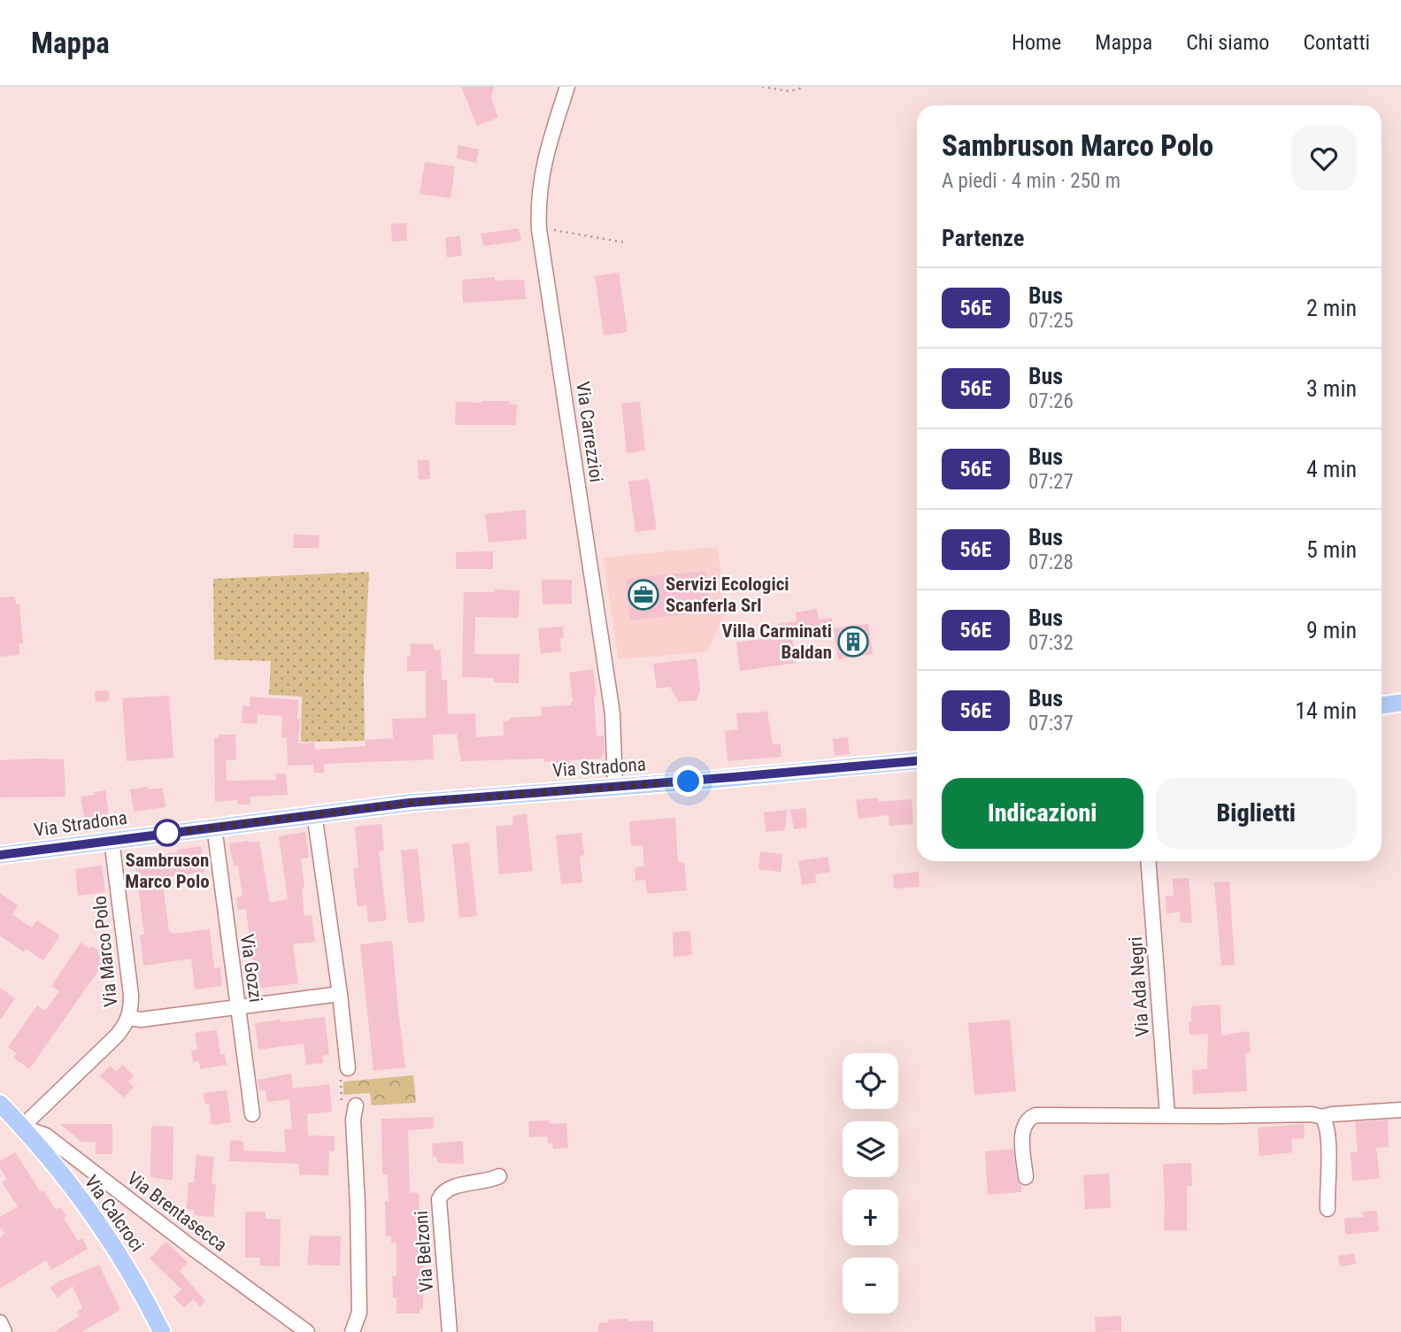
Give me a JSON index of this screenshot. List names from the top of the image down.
{
  "streets": {
    "main road": ["Via Stradona", "Via Calcroci"],
    "street": [
      "Via Carrezzioi",
      "Via Marco Polo",
      "Via Gozzi",
      "Via Ada Negri",
      "Via Brentasecca",
      "Via Belzoni"
    ]
  },
  "crossings": [
    ["Via Carrezzioi", "Via Stradona"],
    ["Via Stradona", "Via Marco Polo"],
    ["Via Stradona", "Via Gozzi"],
    ["Via Marco Polo", "Via Brentasecca"],
    ["Via Marco Polo", "Via Calcroci"],
    ["Via Brentasecca", "Via Calcroci"]
  ],
  "places": {
    "office": ["Servizi Ecologici Scanferla Srl"],
    "building": ["Villa Carminati Baldan"],
    "other": ["Sambruson Marco Polo"]
  },
  "lines": ["bus line 56E"],
  "page": {
    "header": "Mappa",
    "nav": [
      "Home",
      "Mappa",
      "Chi siamo",
      "Contatti"
    ],
    "heading": [
      ["Sambruson Marco Polo", "A piedi · 4 min · 250 m"],
      "Partenze"
    ],
    "list": [
      {
        "mark": "56E",
        "name": "Bus",
        "note": "07:25",
        "value": "2 min"
      },
      {
        "mark": "56E",
        "name": "Bus",
        "note": "07:26",
        "value": "3 min"
      },
      {
        "mark": "56E",
        "name": "Bus",
        "note": "07:27",
        "value": "4 min"
      },
      {
        "mark": "56E",
        "name": "Bus",
        "note": "07:28",
        "value": "5 min"
      },
      {
        "mark": "56E",
        "name": "Bus",
        "note": "07:32",
        "value": "9 min"
      },
      {
        "mark": "56E",
        "name": "Bus",
        "note": "07:37",
        "value": "14 min"
      }
    ],
    "buttons": ["Indicazioni", "Biglietti"],
    "map_buttons": ["+", "−"]
  }
}
